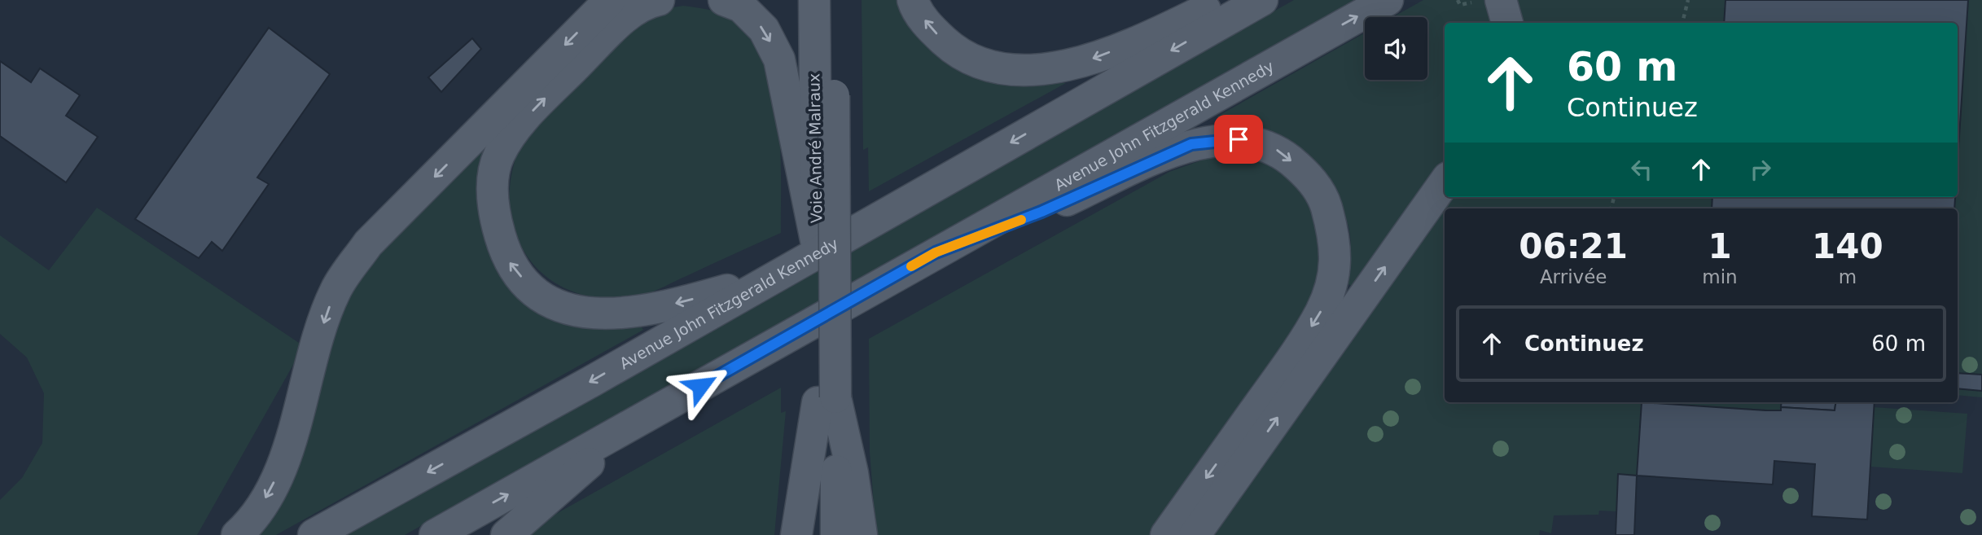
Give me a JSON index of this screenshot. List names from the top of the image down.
{
  "streets": {
    "main road": ["Avenue John Fitzgerald Kennedy", "Voie André Malraux"]
  },
  "page": {
    "turn": ["60 m", "Continuez"],
    "eta": [
      "06:21",
      "Arrivée",
      "1",
      "min",
      "140",
      "m"
    ],
    "list": [
      {
        "name": "Continuez",
        "value": "60 m"
      }
    ]
  }
}
